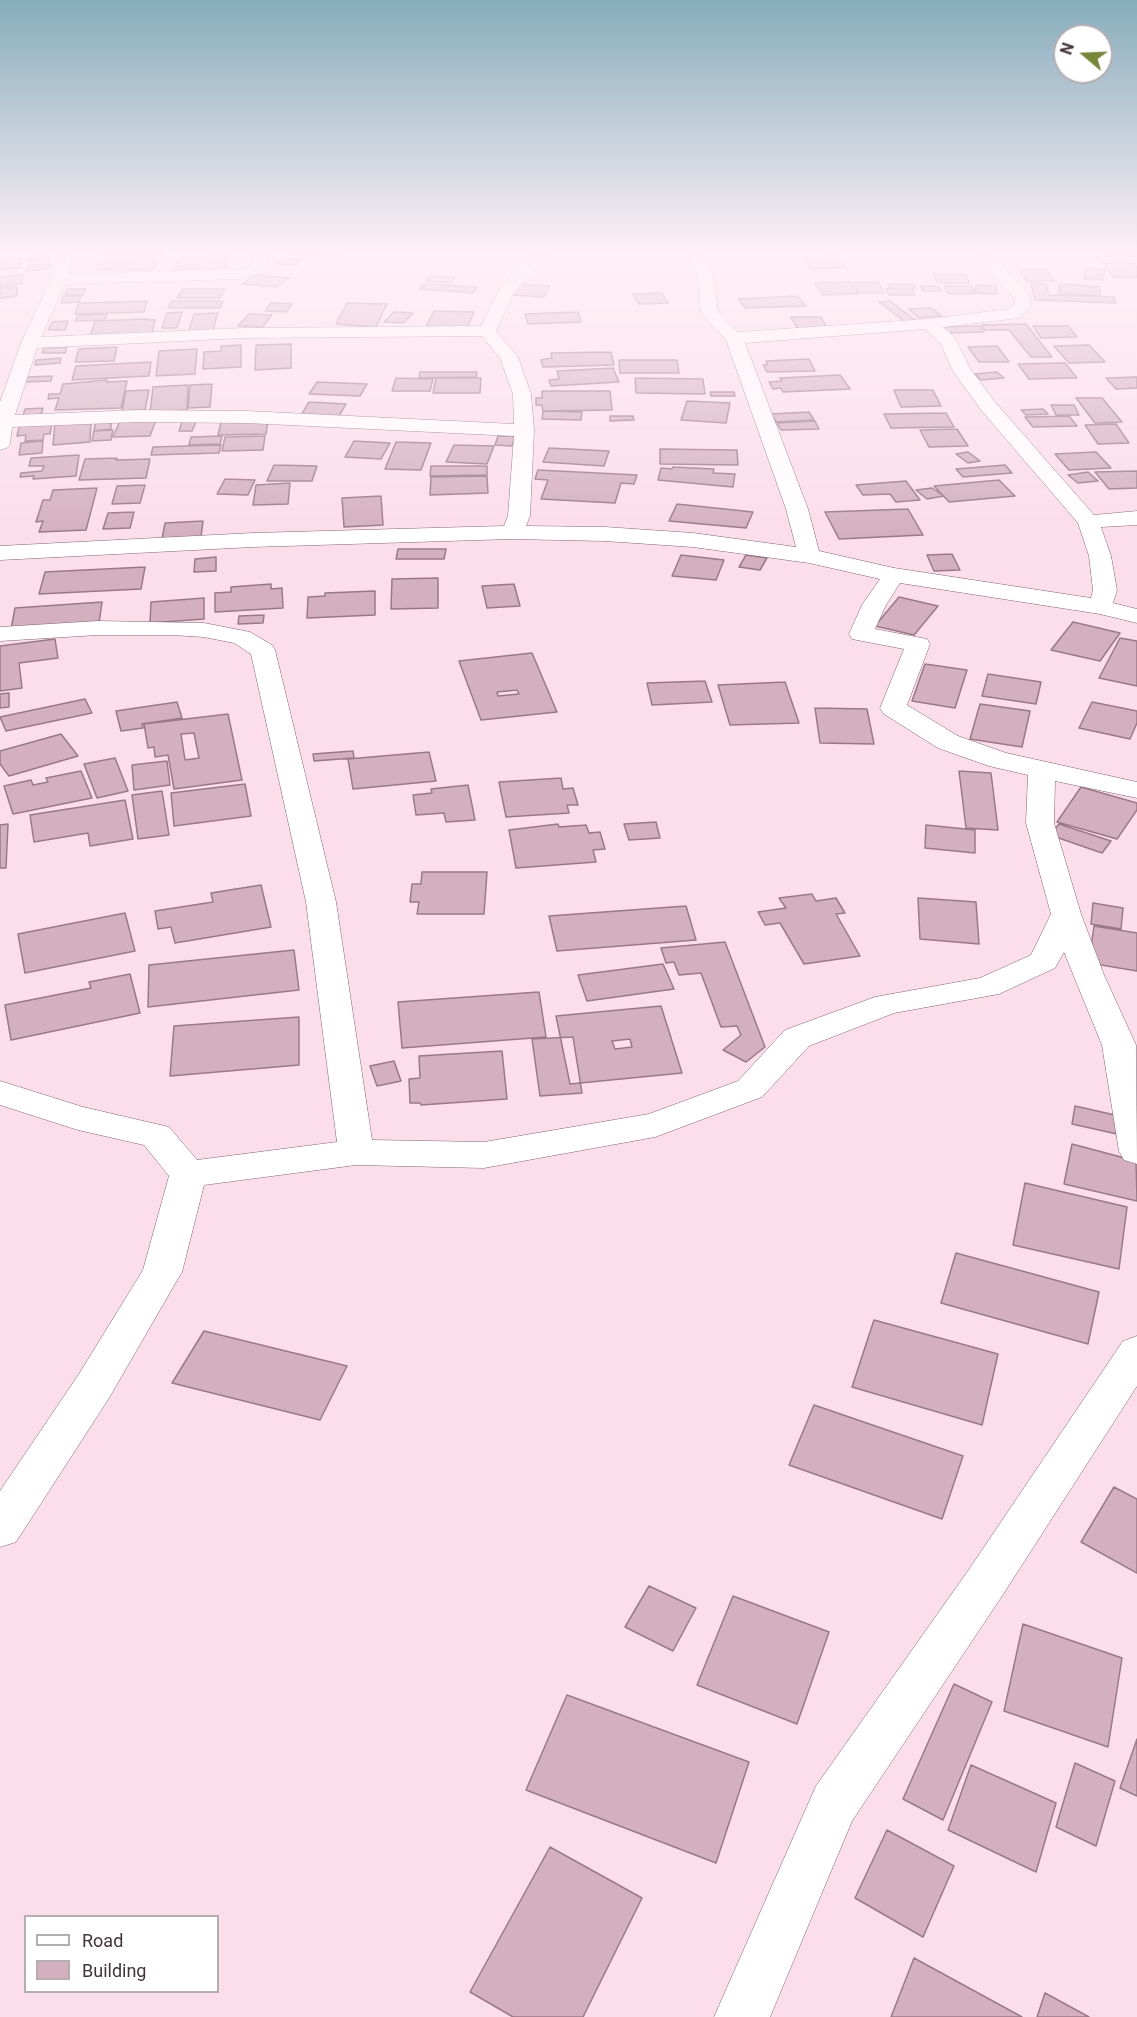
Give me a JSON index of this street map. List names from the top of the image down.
{
  "legend": ["Road", "Building"],
  "north": "left"
}
